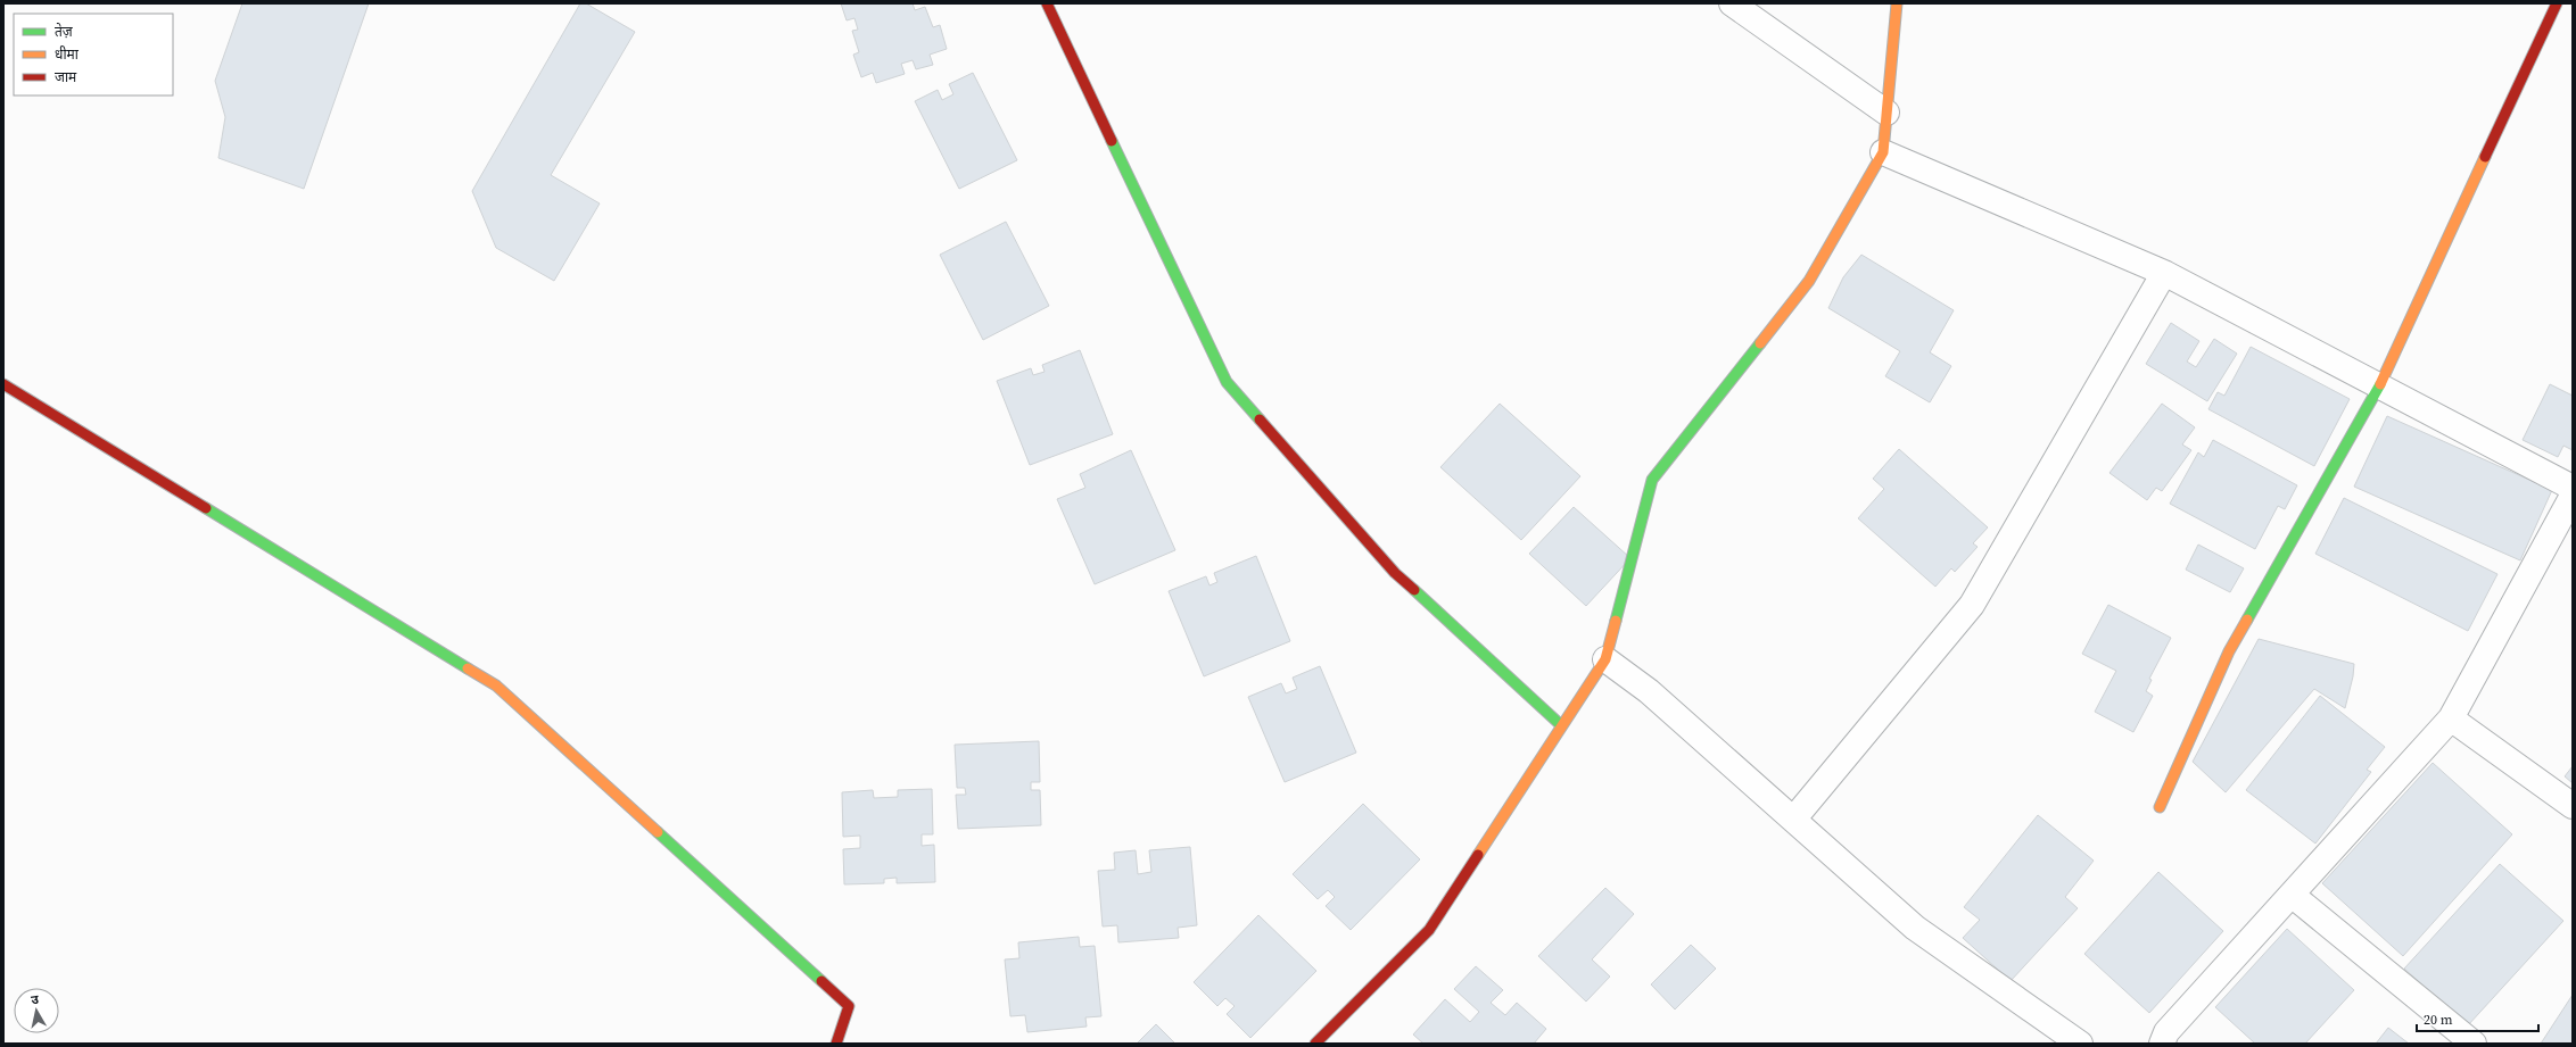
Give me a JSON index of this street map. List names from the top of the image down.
{
  "legend": ["तेज़", "धीमा", "जाम"],
  "scale_bar": "20 m",
  "north": "top"
}
